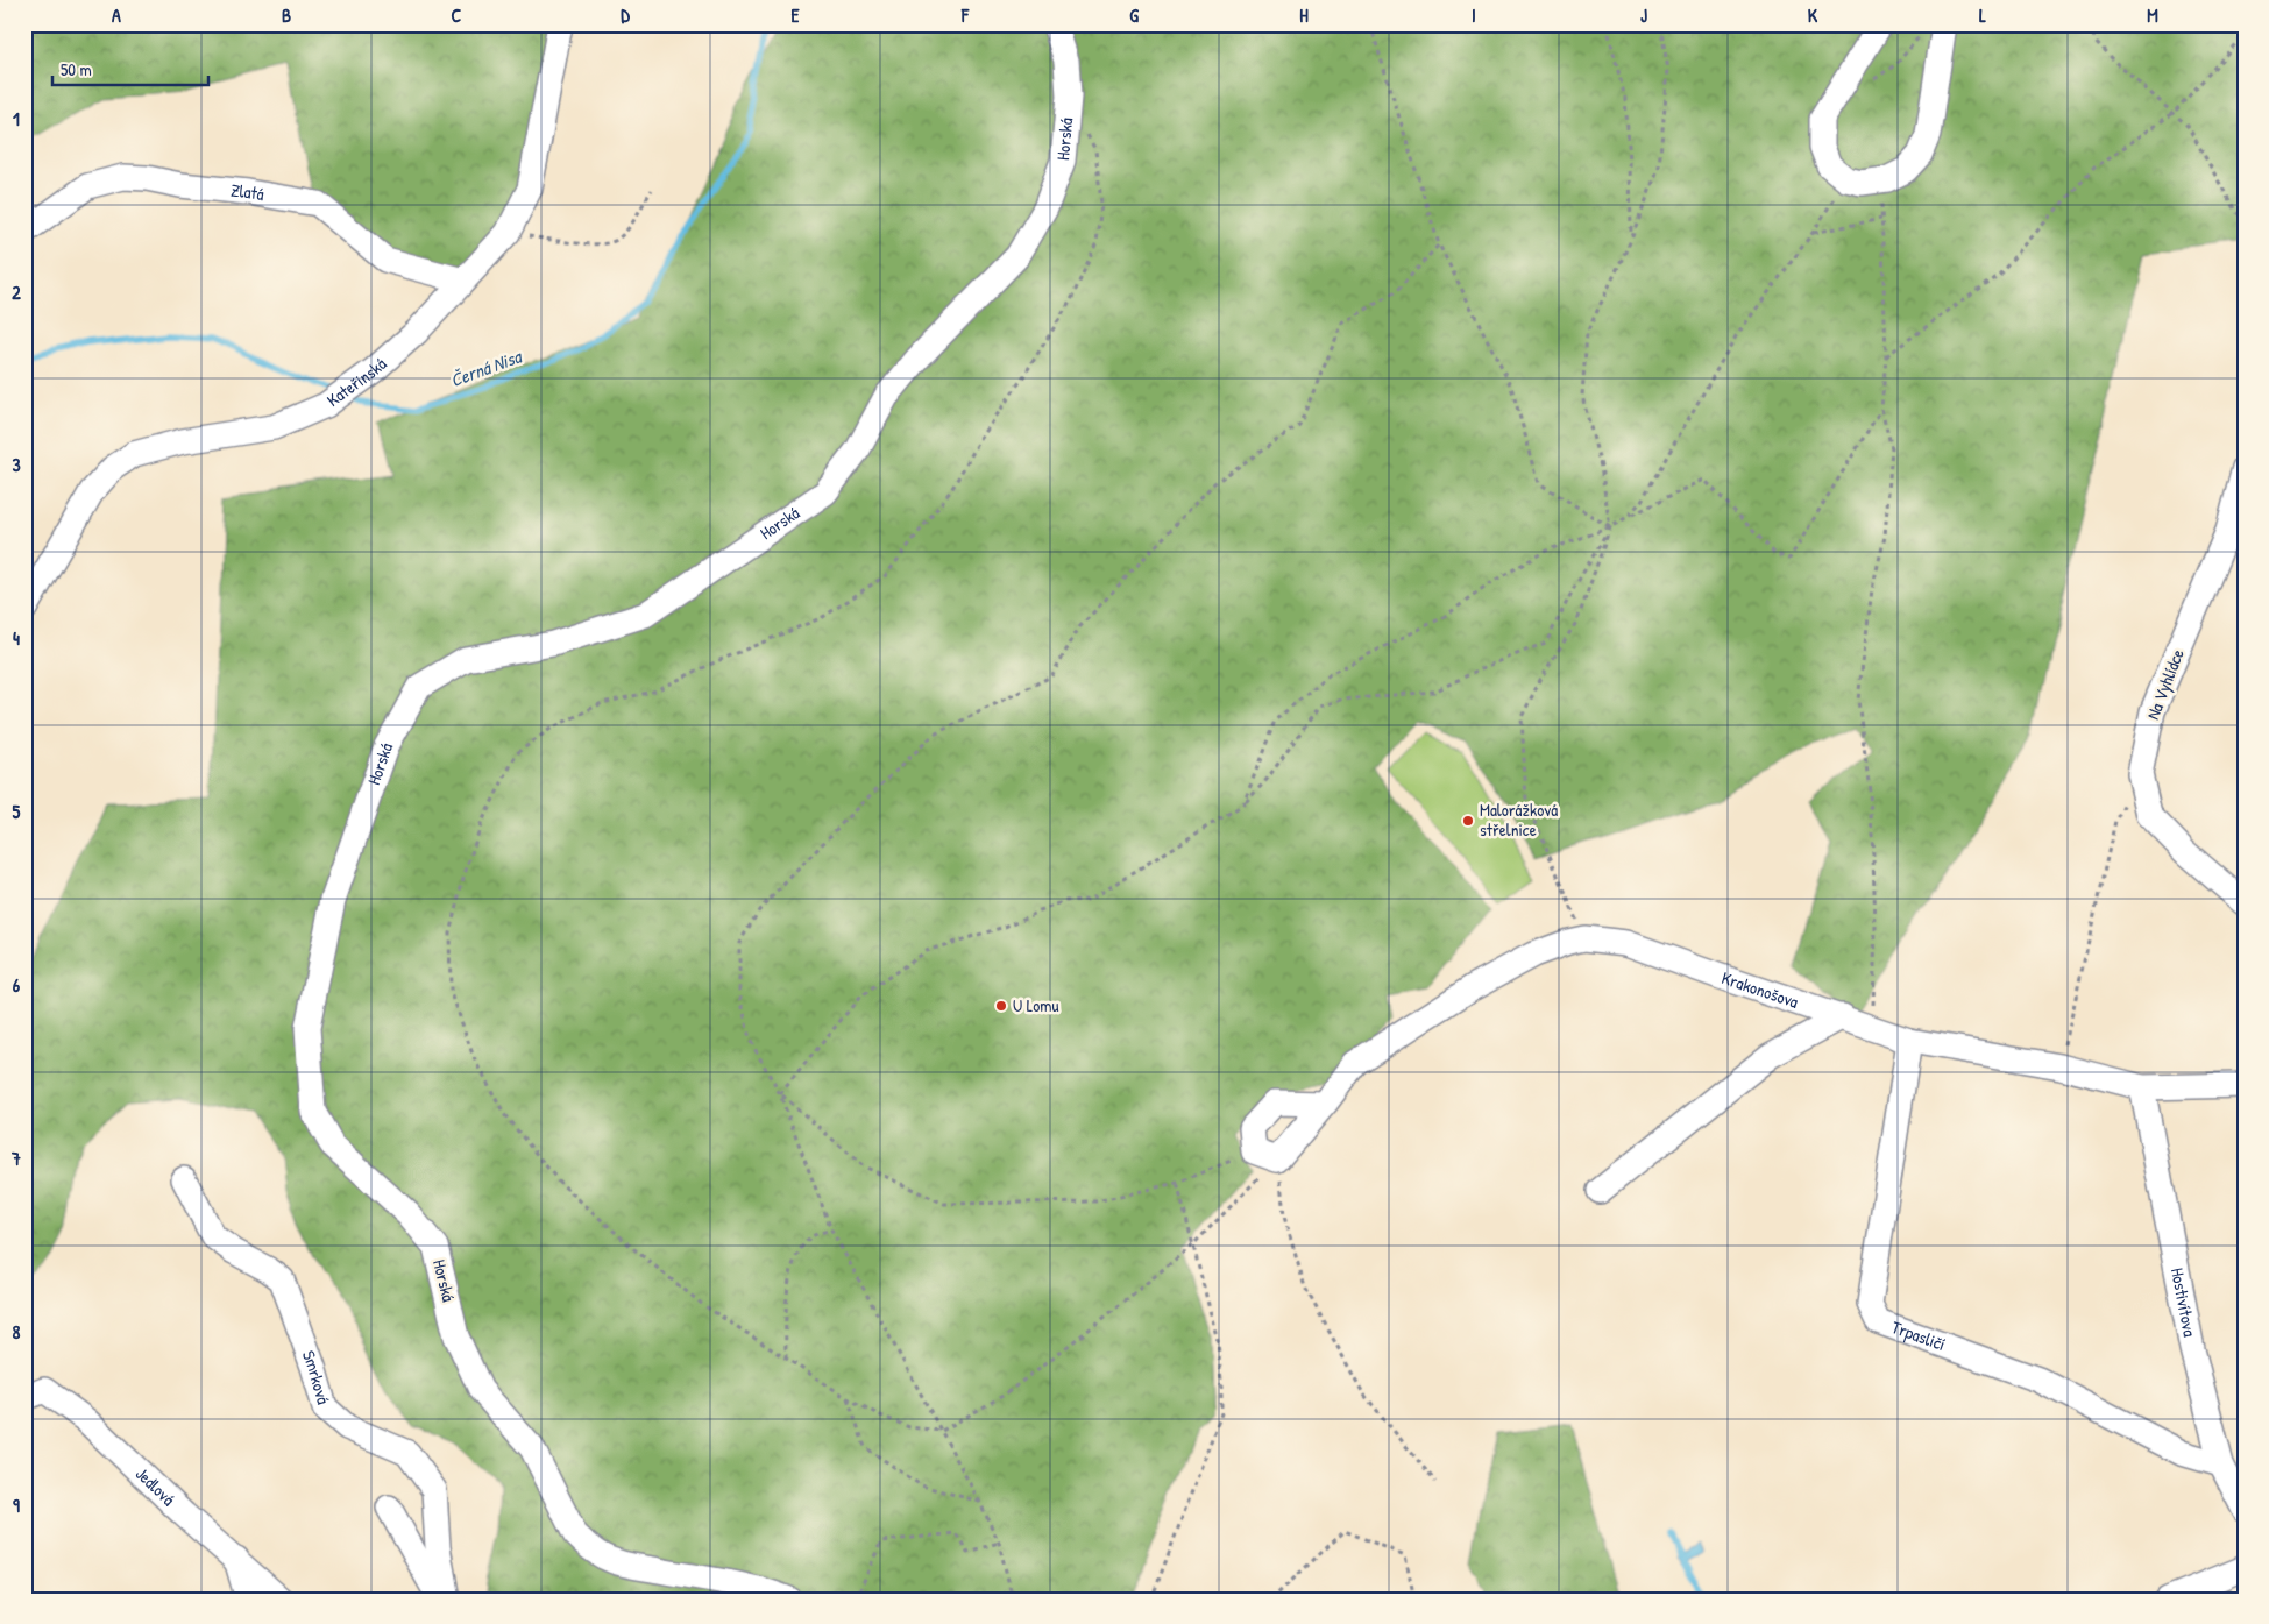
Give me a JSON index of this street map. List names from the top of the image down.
{
  "streets": {
    "street": [
      "Horská",
      "Zlatá",
      "Kateřinská",
      "Na Vyhlídce",
      "Krakonošova",
      "Hostivítova",
      "Trpasličí",
      "Smrková",
      "Jedlová"
    ]
  },
  "crossings": [
    ["Zlatá", "Kateřinská"],
    ["Krakonošova", "Hostivítova"],
    ["Krakonošova", "Trpasličí"],
    ["Hostivítova", "Trpasličí"]
  ],
  "water": ["Černá Nisa"],
  "places": ["Malorážková střelnice", "U Lomu"],
  "scale_bar": "50 m",
  "grid": {
    "columns": [
      "A",
      "B",
      "C",
      "D",
      "E",
      "F",
      "G",
      "H",
      "I",
      "J",
      "K",
      "L",
      "M"
    ],
    "rows": [
      "1",
      "2",
      "3",
      "4",
      "5",
      "6",
      "7",
      "8",
      "9"
    ]
  }
}
